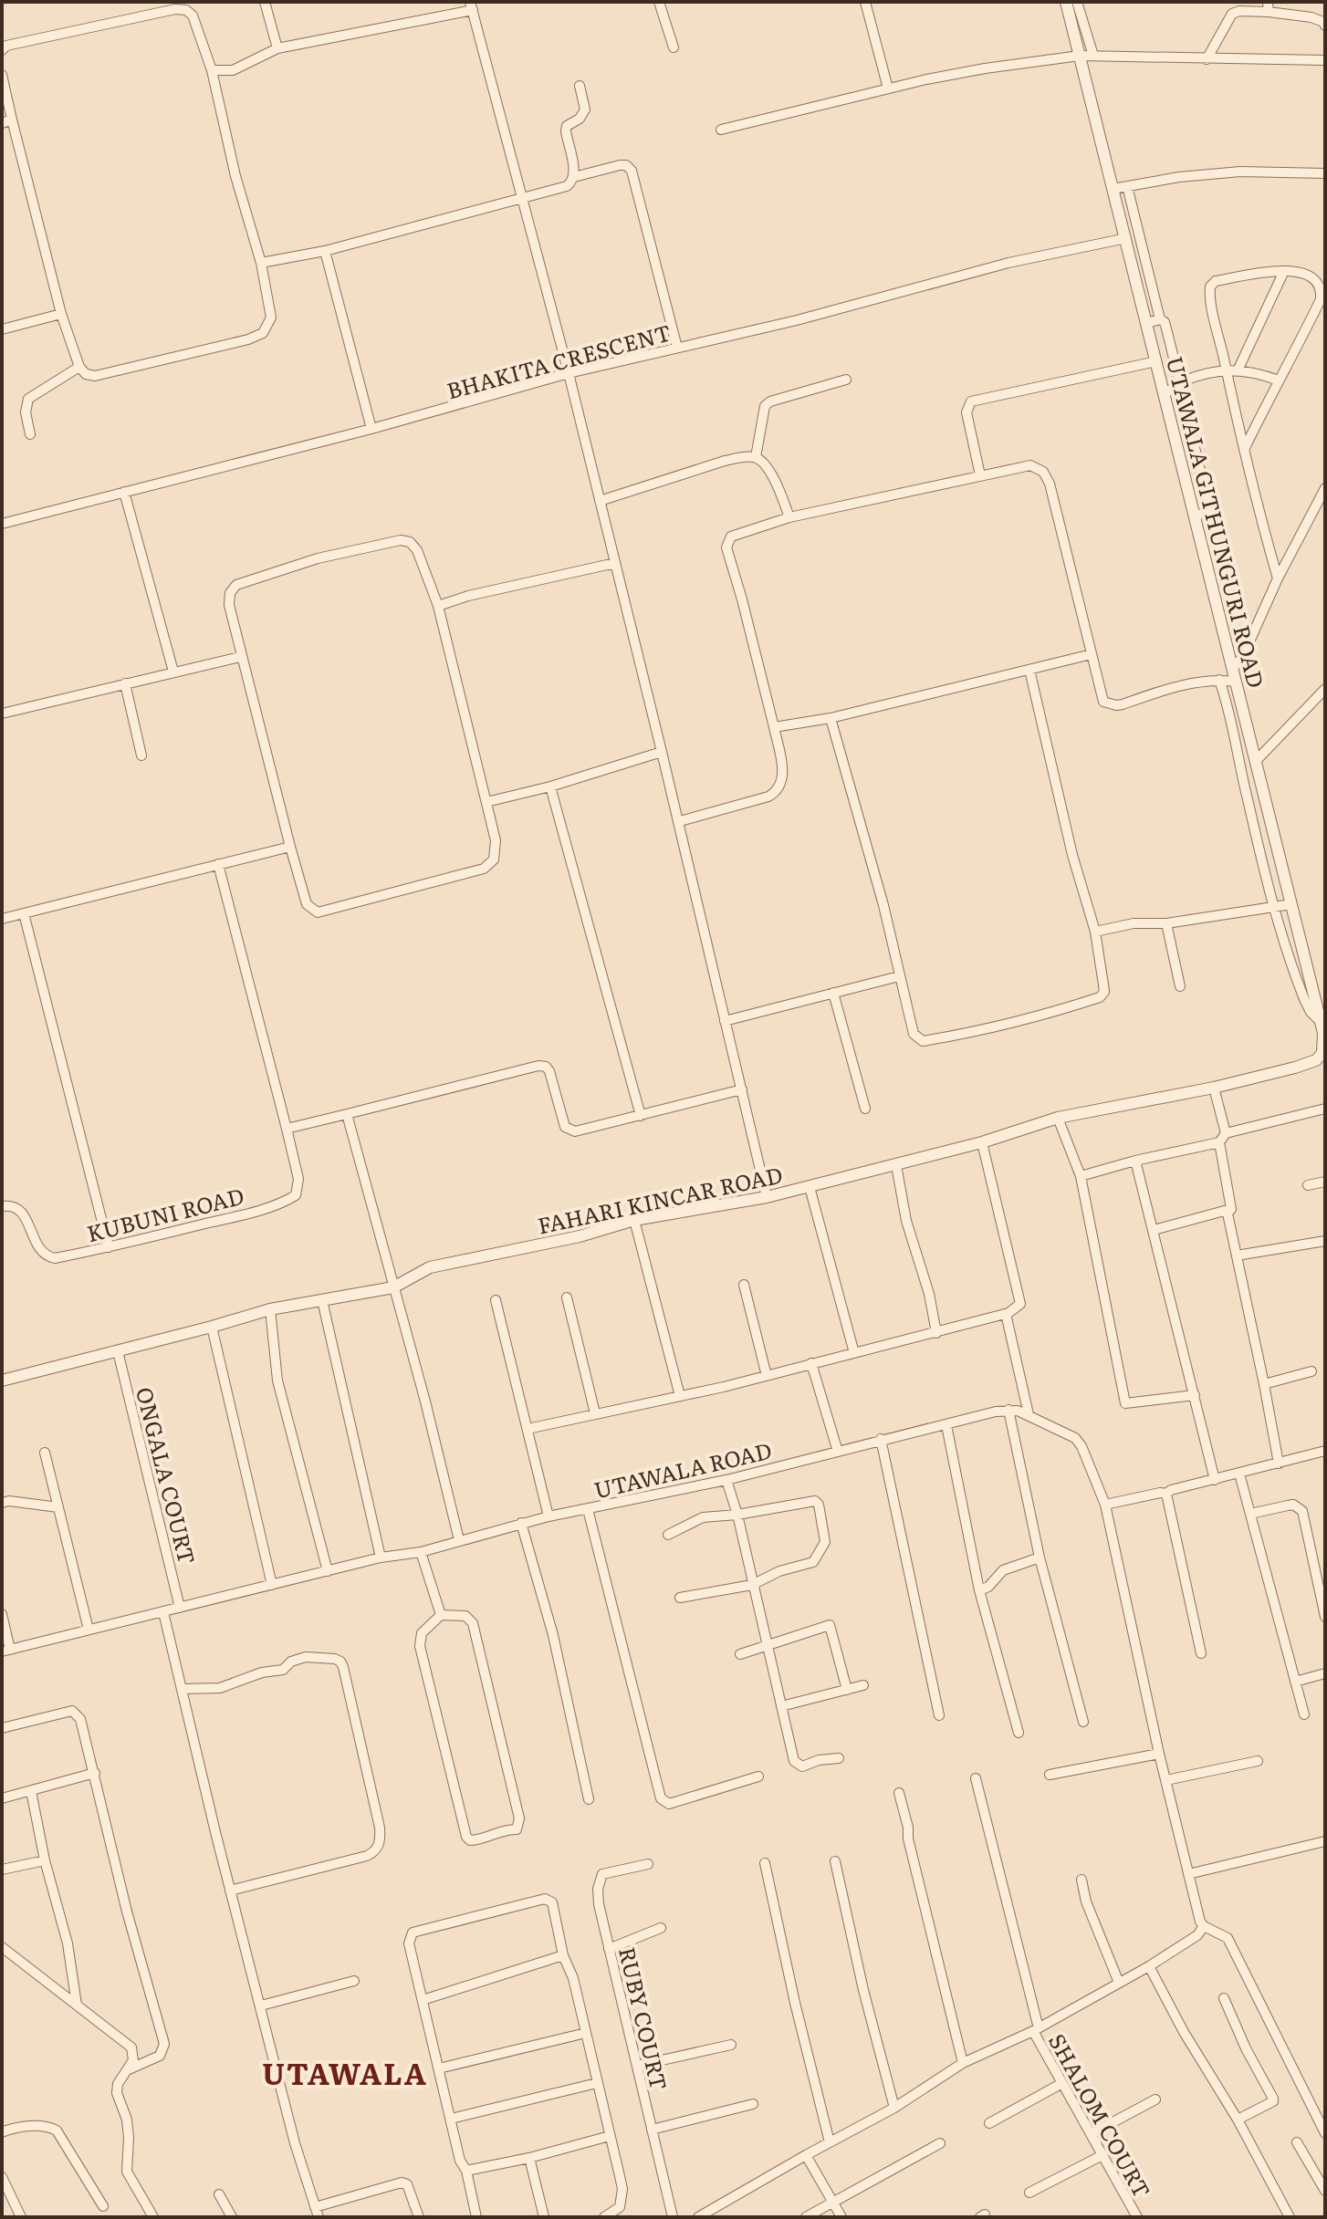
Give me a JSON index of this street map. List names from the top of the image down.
{
  "streets": {
    "street": [
      "BHAKITA CRESCENT",
      "UTAWALA GITHUNGURI ROAD",
      "FAHARI KINCAR ROAD",
      "KUBUNI ROAD",
      "UTAWALA ROAD",
      "ONGALA COURT",
      "RUBY COURT",
      "SHALOM COURT"
    ]
  },
  "crossings": [
    ["BHAKITA CRESCENT", "UTAWALA GITHUNGURI ROAD"],
    ["UTAWALA GITHUNGURI ROAD", "FAHARI KINCAR ROAD"],
    ["FAHARI KINCAR ROAD", "ONGALA COURT"],
    ["UTAWALA ROAD", "ONGALA COURT"]
  ],
  "districts": ["UTAWALA"]
}
